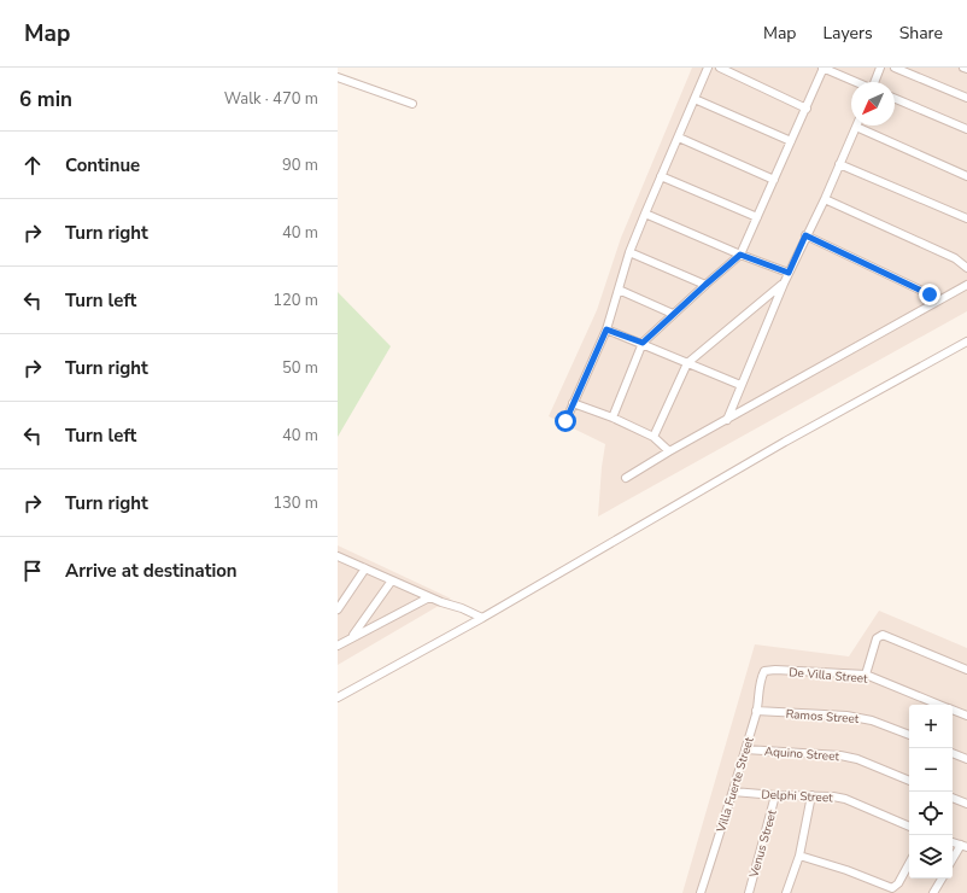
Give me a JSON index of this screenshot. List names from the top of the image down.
{
  "streets": {
    "street": [
      "De Villa Street",
      "Ramos Street",
      "Aquino Street",
      "Villa Fuerte Street",
      "Delphi Street",
      "Venus Street"
    ]
  },
  "crossings": [
    ["De Villa Street", "Villa Fuerte Street"],
    ["Ramos Street", "Villa Fuerte Street"],
    ["Aquino Street", "Villa Fuerte Street"],
    ["Villa Fuerte Street", "Delphi Street"],
    ["Delphi Street", "Venus Street"]
  ],
  "north": "bottom left",
  "page": {
    "header": "Map",
    "nav": ["Map", "Layers", "Share"],
    "heading": ["6 min", "Walk · 470 m"],
    "list": [
      ["Continue", "90 m"],
      ["Turn right", "40 m"],
      ["Turn left", "120 m"],
      ["Turn right", "50 m"],
      ["Turn left", "40 m"],
      ["Turn right", "130 m"],
      "Arrive at destination"
    ],
    "map_buttons": ["+", "−"]
  }
}
